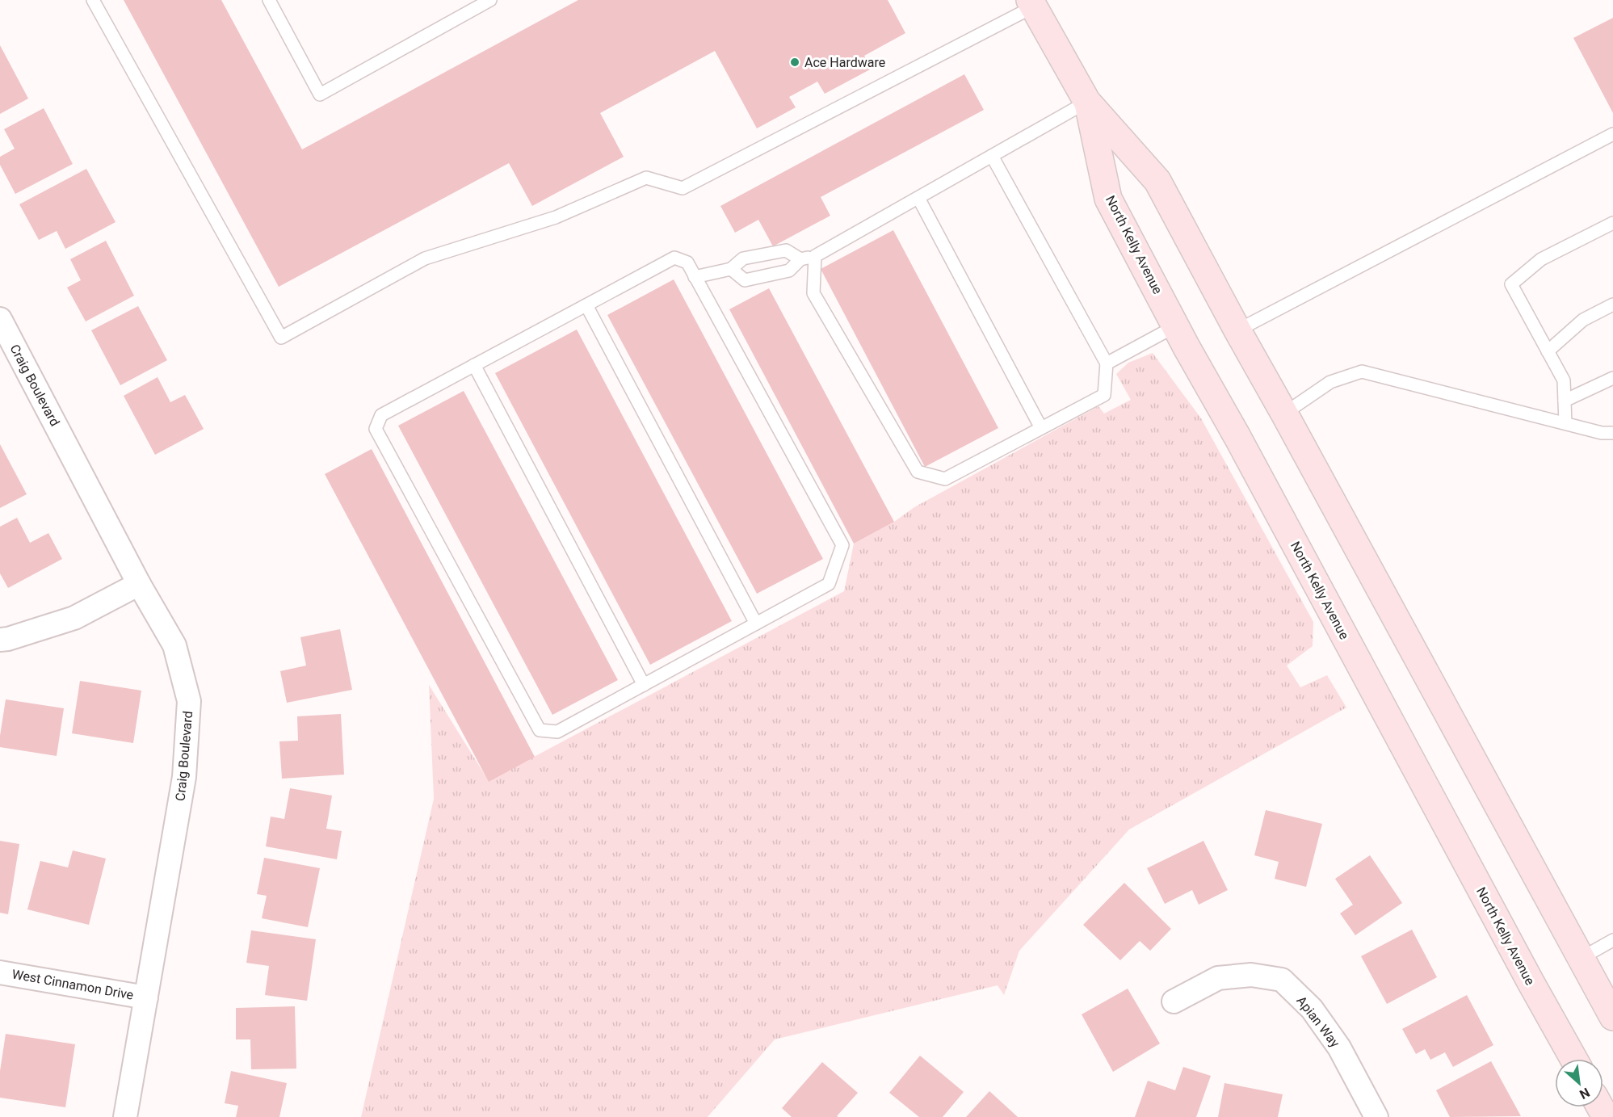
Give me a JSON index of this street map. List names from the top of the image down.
{
  "streets": {
    "street": [
      "North Kelly Avenue",
      "Craig Boulevard",
      "West Cinnamon Drive",
      "Apian Way"
    ]
  },
  "crossings": [
    ["Craig Boulevard", "West Cinnamon Drive"]
  ],
  "places": ["Ace Hardware"],
  "north": "bottom right"
}
